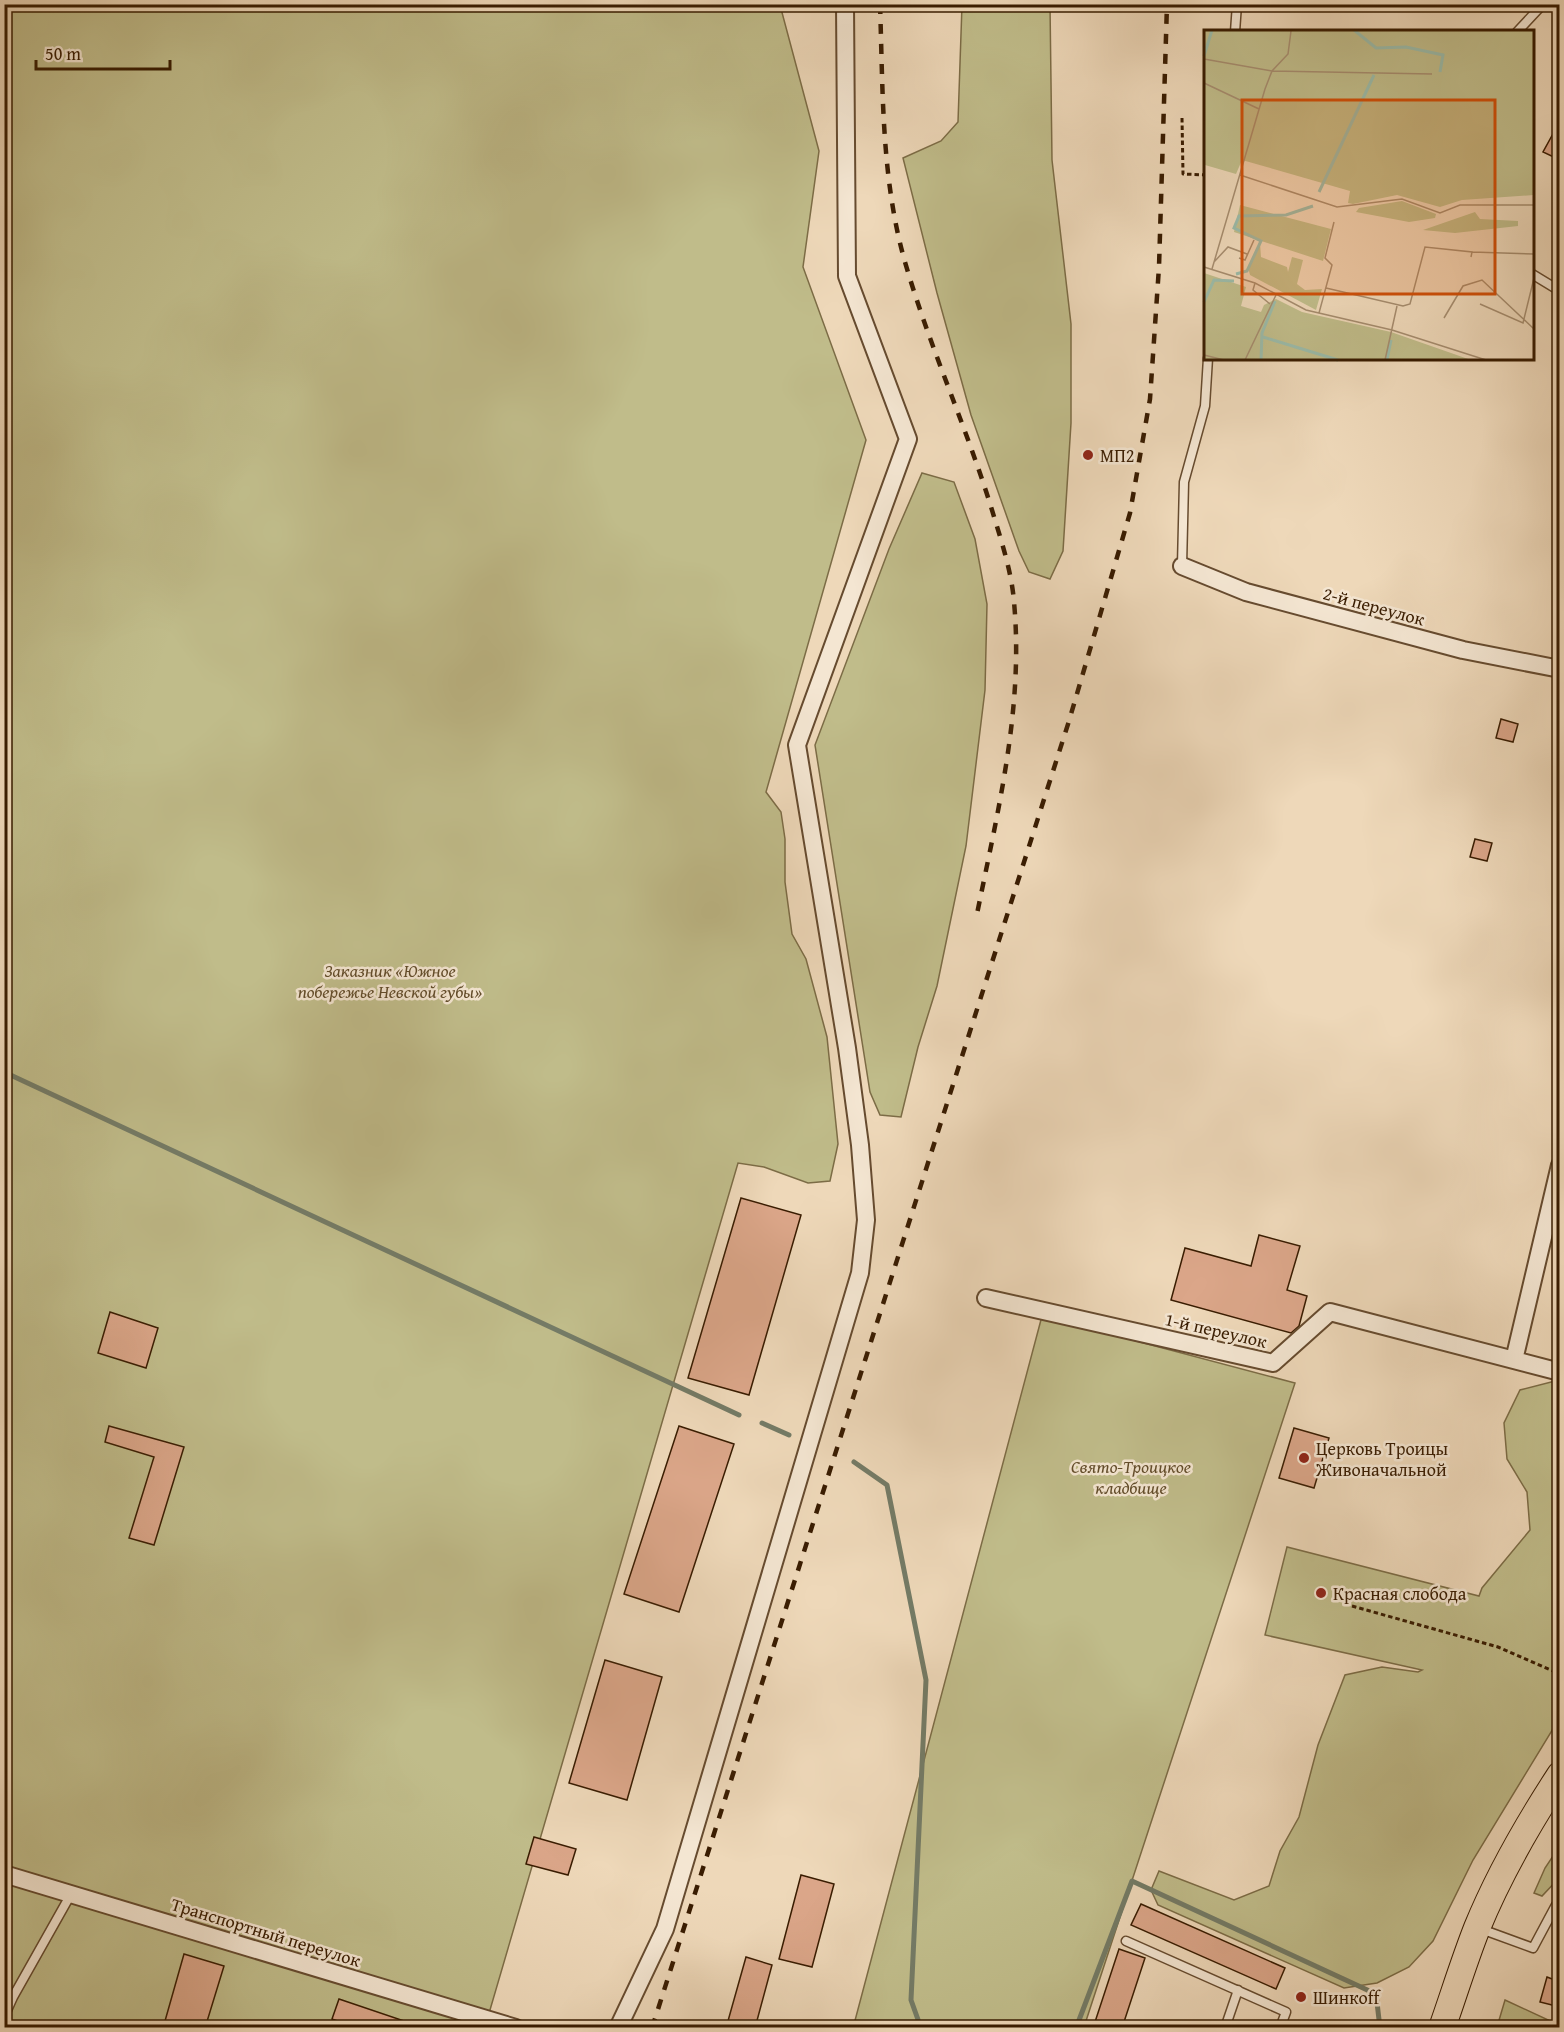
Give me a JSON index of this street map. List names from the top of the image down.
{
  "streets": {
    "street": ["2-й переулок", "1-й переулок", "Транспортный переулок"]
  },
  "parks": ["Заказник «Южное побережье Невской губы»", "Свято-Троицкое кладбище"],
  "places": [
    "МП2",
    "Церковь Троицы Живоначальной",
    "Красная слобода",
    "Шинкoff"
  ],
  "scale_bar": "50 m"
}
